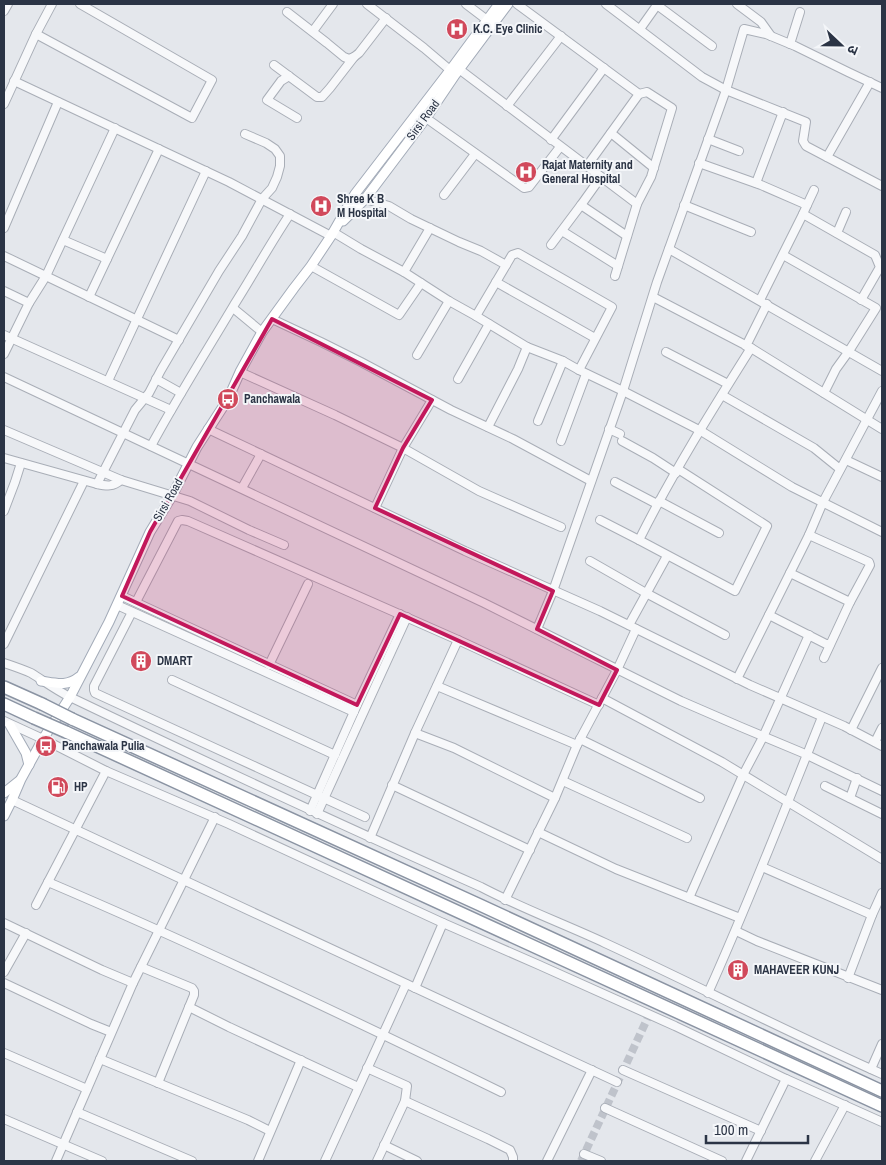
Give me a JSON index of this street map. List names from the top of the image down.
{
  "streets": {
    "main road": ["Sirsi Road"]
  },
  "places": {
    "hospital": ["K.C. Eye Clinic", "Rajat Maternity and General Hospital", "Shree K B M Hospital"],
    "bus stop": ["Panchawala", "Panchawala Pulia"],
    "building": ["DMART", "MAHAVEER KUNJ"],
    "fuel station": ["HP"]
  },
  "scale_bar": "100 m",
  "north": "right"
}
